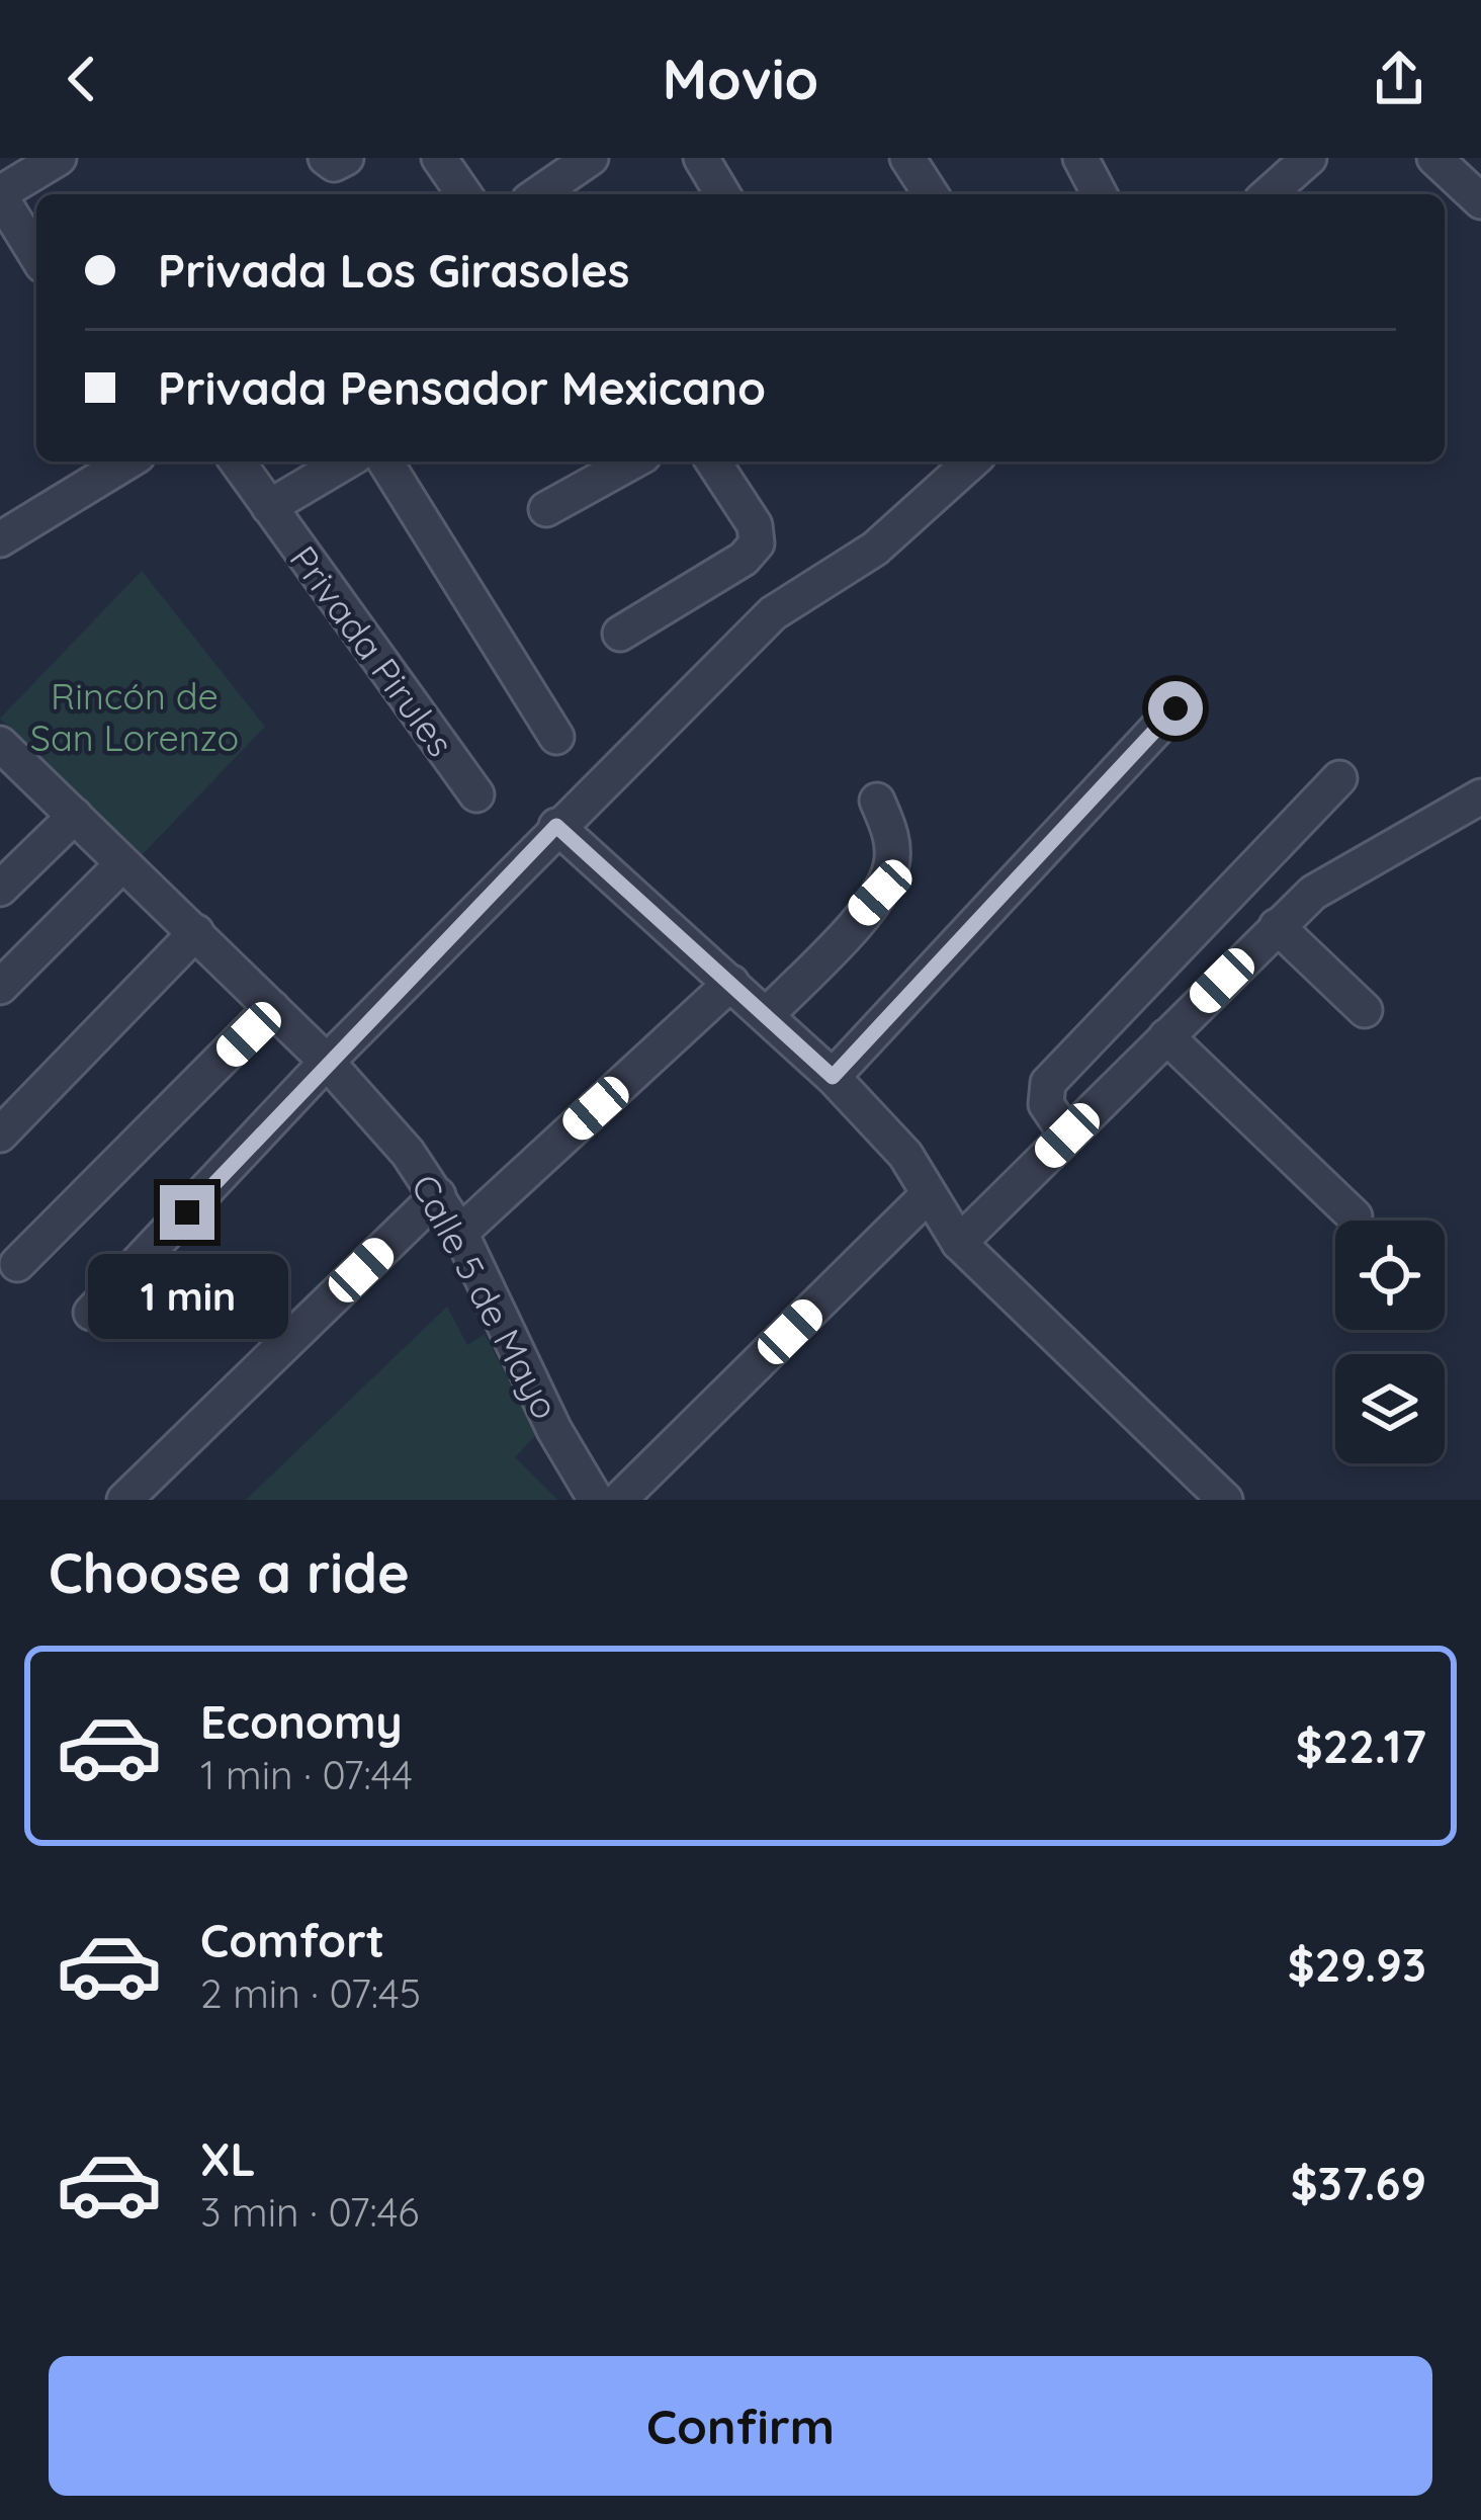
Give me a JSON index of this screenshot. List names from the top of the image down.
{
  "streets": {
    "street": ["Privada Pirules", "Calle 5 de Mayo"]
  },
  "parks": ["Rincón de San Lorenzo"],
  "page": {
    "header": "Movio",
    "banner": ["Privada Los Girasoles", "Privada Pensador Mexicano"],
    "bubble": "1 min",
    "heading": "Choose a ride",
    "list": [
      {
        "name": "Economy",
        "note": "1 min · 07:44",
        "value": "$22.17"
      },
      {
        "name": "Comfort",
        "note": "2 min · 07:45",
        "value": "$29.93"
      },
      {
        "name": "XL",
        "note": "3 min · 07:46",
        "value": "$37.69"
      }
    ],
    "buttons": "Confirm"
  }
}
